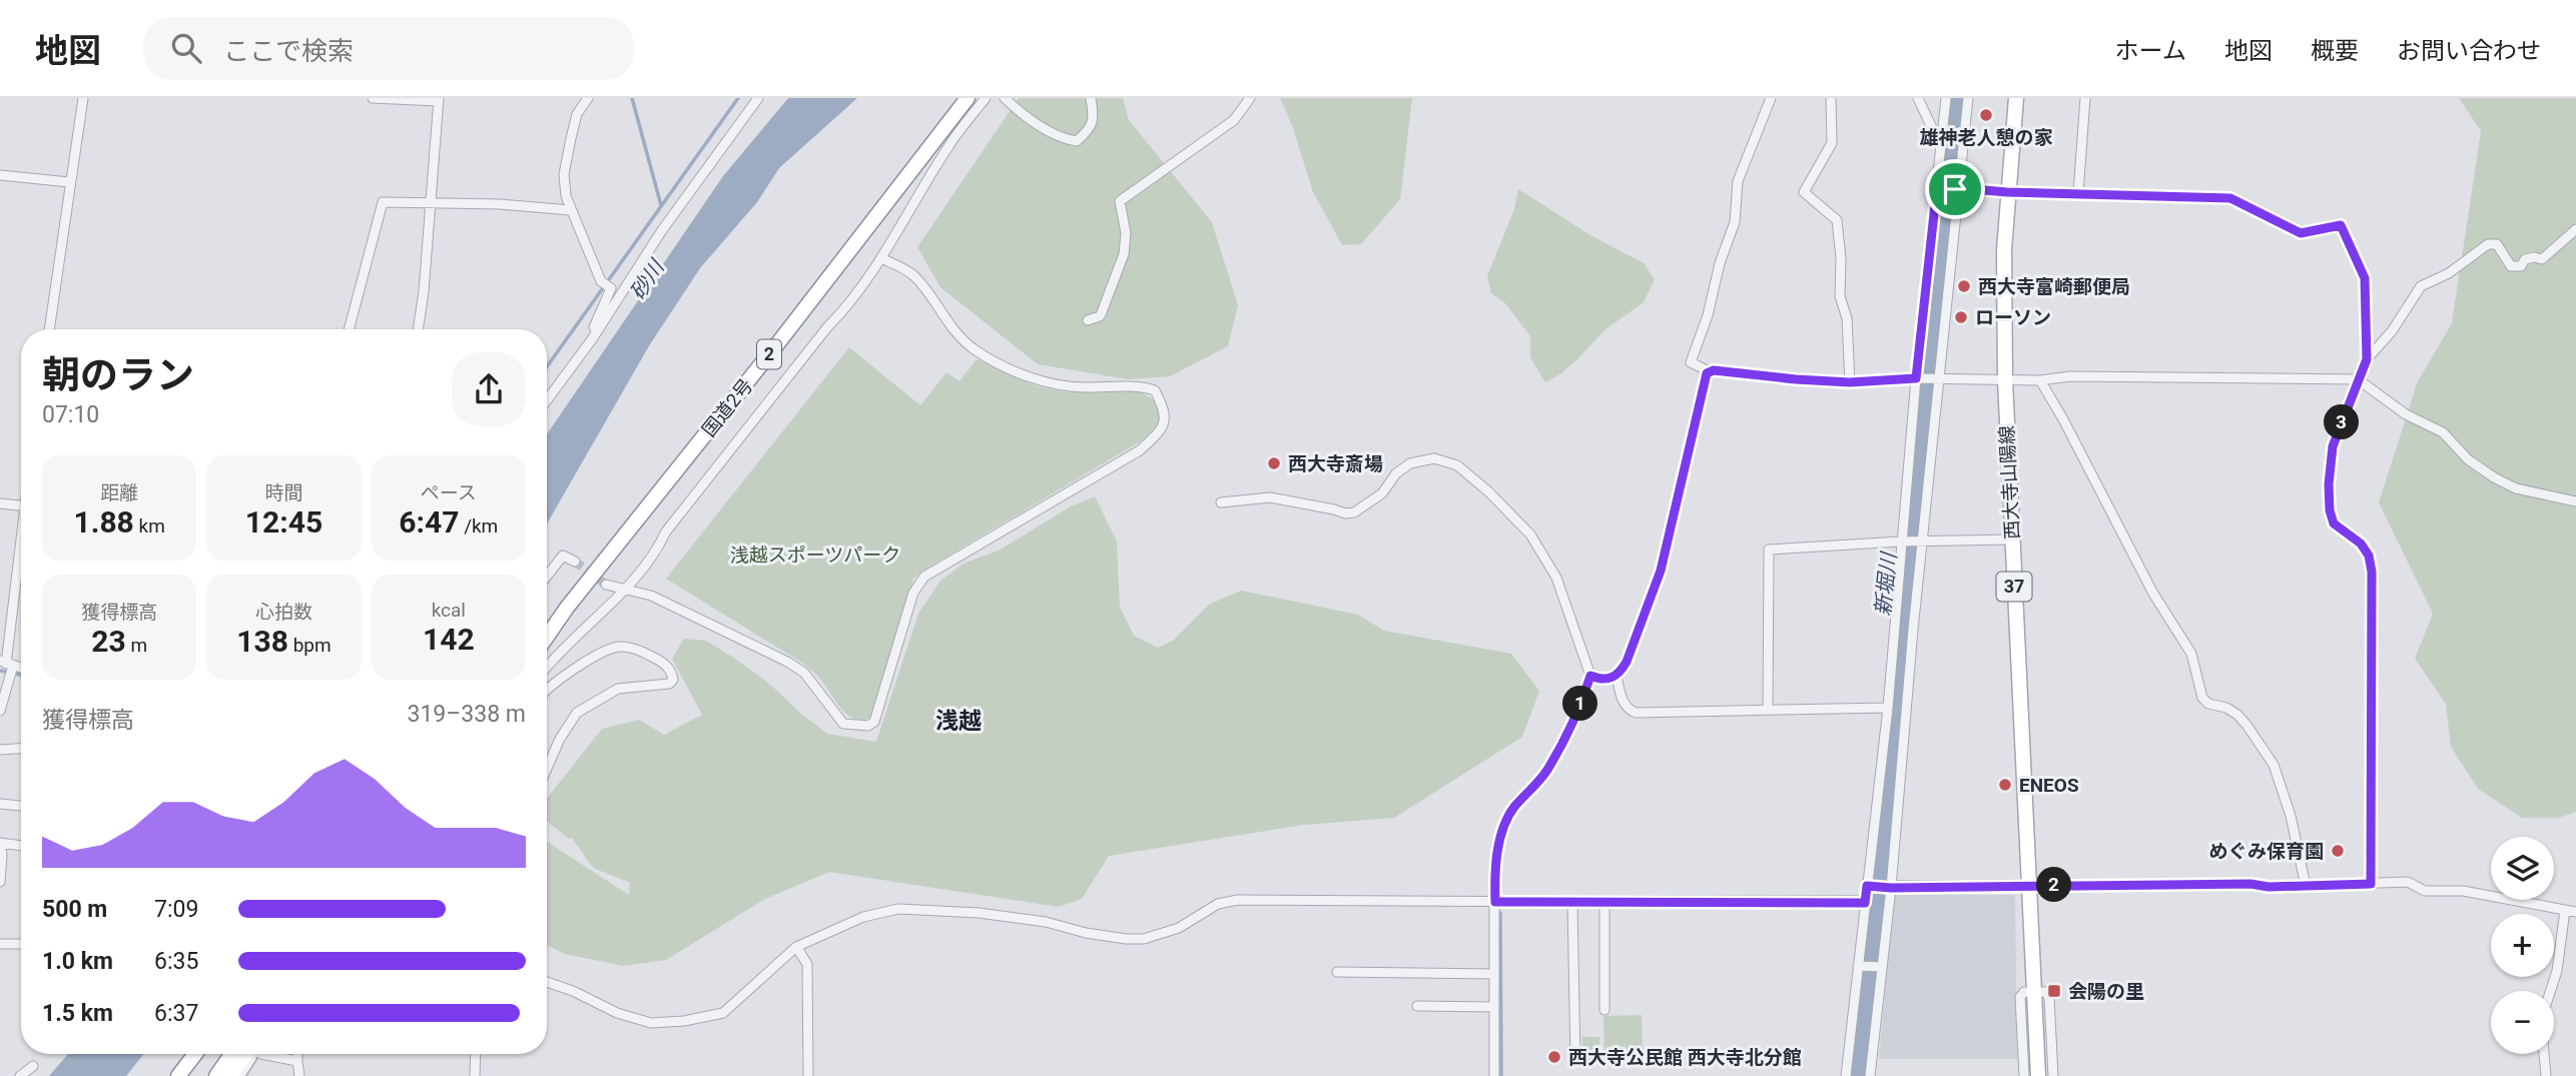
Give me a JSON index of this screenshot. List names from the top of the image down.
{
  "streets": {
    "main road": [
      "2",
      "国道2号",
      "西大寺山陽線",
      "37"
    ]
  },
  "districts": ["浅越"],
  "water": ["砂川", "新堀川"],
  "parks": ["浅越スポーツパーク"],
  "places": {
    "other": [
      "雄神老人憩の家",
      "西大寺富崎郵便局",
      "ローソン",
      "西大寺斎場",
      "ENEOS",
      "めぐみ保育園",
      "西大寺公民館 西大寺北分館"
    ],
    "transit": ["会陽の里"]
  },
  "page": {
    "header": "地図",
    "search": "ここで検索",
    "nav": [
      "ホーム",
      "地図",
      "概要",
      "お問い合わせ"
    ],
    "heading": ["朝のラン", "07:10"],
    "pins": ["3", "1", "2"],
    "stats": [
      ["距離", "1.88 km"],
      ["時間", "12:45"],
      ["ペース", "6:47 /km"],
      ["獲得標高", "23 m"],
      ["心拍数", "138 bpm"],
      ["kcal", "142"]
    ],
    "chart": ["獲得標高", "319–338 m"],
    "map_buttons": ["+", "−"],
    "list": [
      {
        "name": "500 m",
        "note": "7:09"
      },
      {
        "name": "1.0 km",
        "note": "6:35"
      },
      {
        "name": "1.5 km",
        "note": "6:37"
      }
    ]
  }
}
